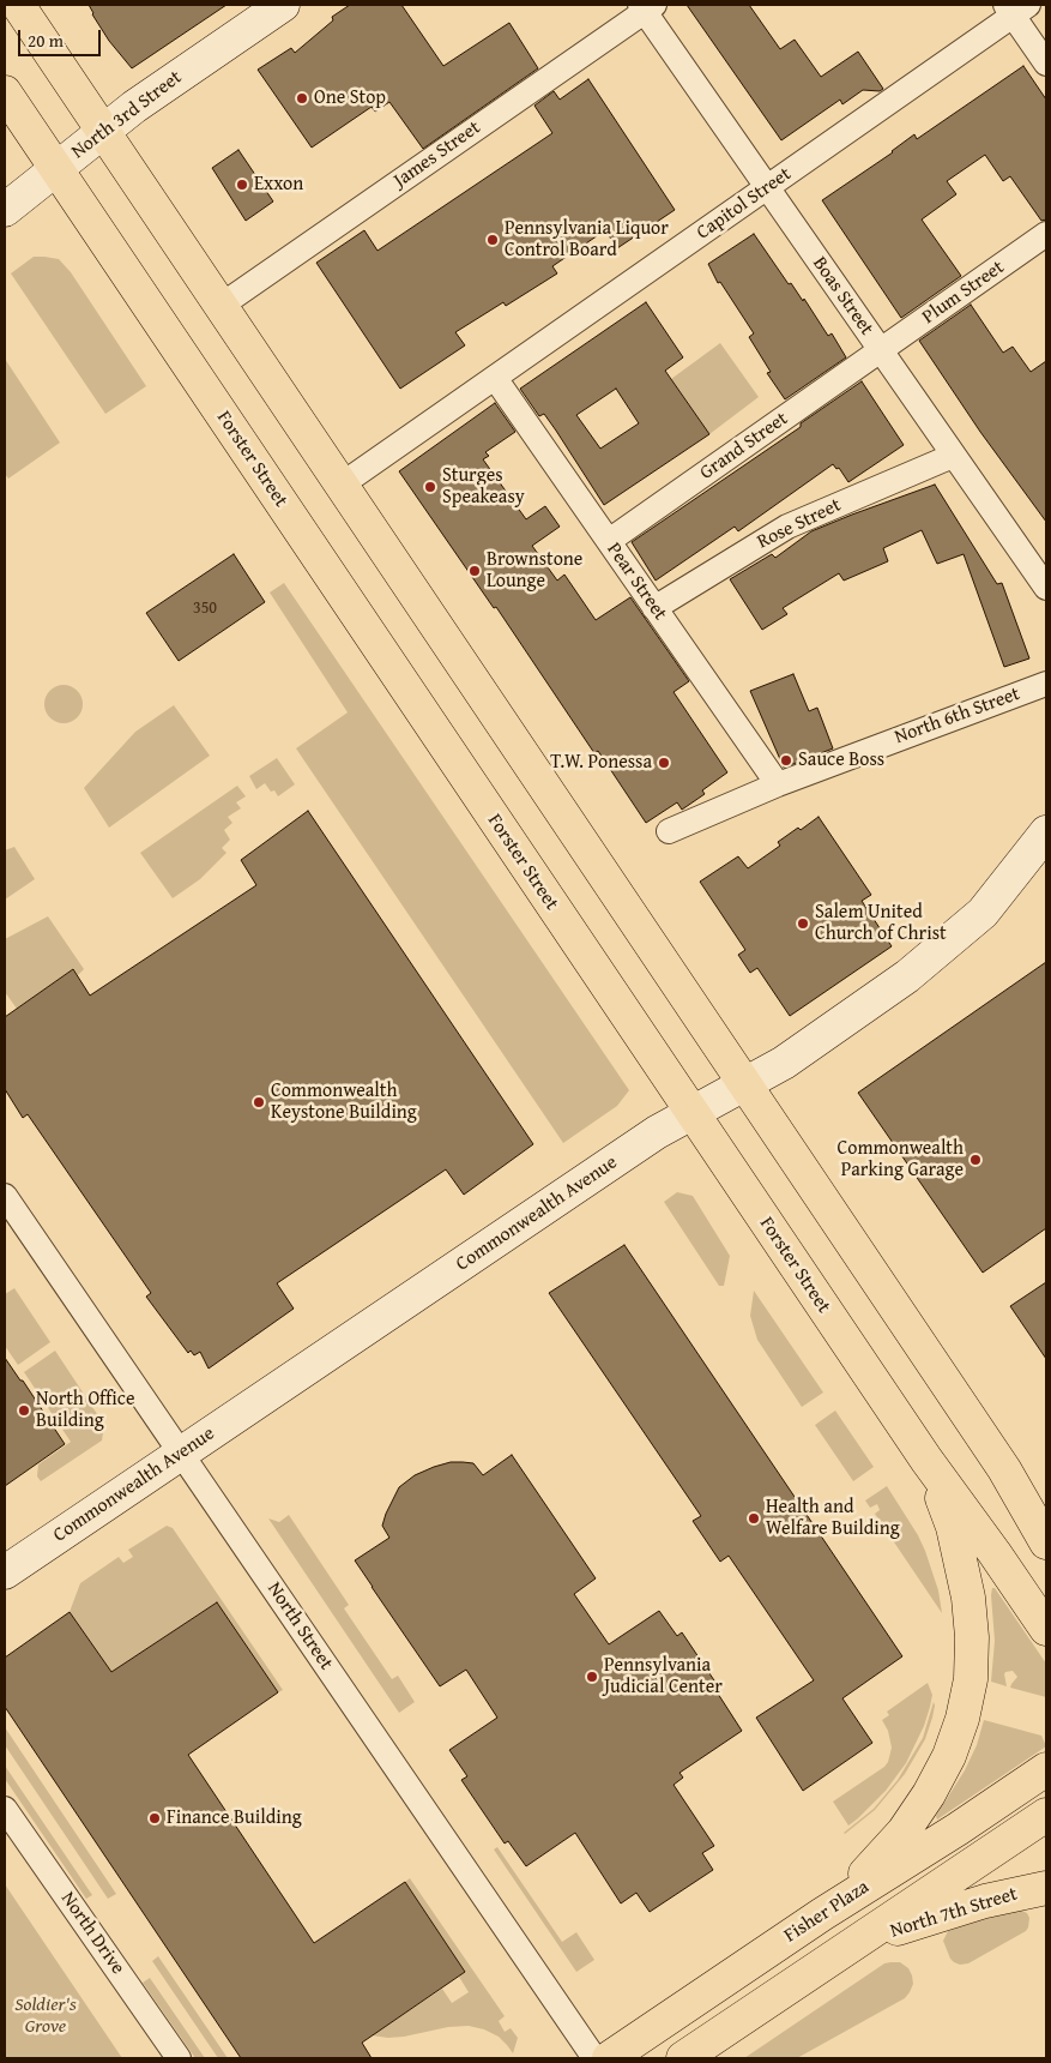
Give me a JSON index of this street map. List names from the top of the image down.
{
  "streets": {
    "main road": ["Forster Street", "Fisher Plaza", "North 7th Street"],
    "street": [
      "North 3rd Street",
      "James Street",
      "Capitol Street",
      "Plum Street",
      "Boas Street",
      "Grand Street",
      "Rose Street",
      "Pear Street",
      "North 6th Street",
      "Commonwealth Avenue",
      "North Street",
      "North Drive"
    ]
  },
  "crossings": [
    ["North 3rd Street", "Forster Street"],
    ["James Street", "Boas Street"],
    ["Capitol Street", "Boas Street"],
    ["Capitol Street", "Pear Street"],
    ["Plum Street", "Boas Street"],
    ["Plum Street", "Grand Street"],
    ["Boas Street", "Grand Street"],
    ["Boas Street", "Rose Street"],
    ["Grand Street", "Pear Street"],
    ["Forster Street", "Commonwealth Avenue"],
    ["Rose Street", "Pear Street"],
    ["Pear Street", "North 6th Street"],
    ["Commonwealth Avenue", "North Street"]
  ],
  "parks": ["Soldier's Grove"],
  "places": [
    "One Stop",
    "Exxon",
    "Pennsylvania Liquor Control Board",
    "Sturges Speakeasy",
    "Brownstone Lounge",
    "Sauce Boss",
    "T.W. Ponessa",
    "Salem United Church of Christ",
    "Commonwealth Keystone Building",
    "Commonwealth Parking Garage",
    "North Office Building",
    "Health and Welfare Building",
    "Pennsylvania Judicial Center",
    "Finance Building"
  ],
  "house_numbers": ["350"],
  "scale_bar": "20 m"
}
